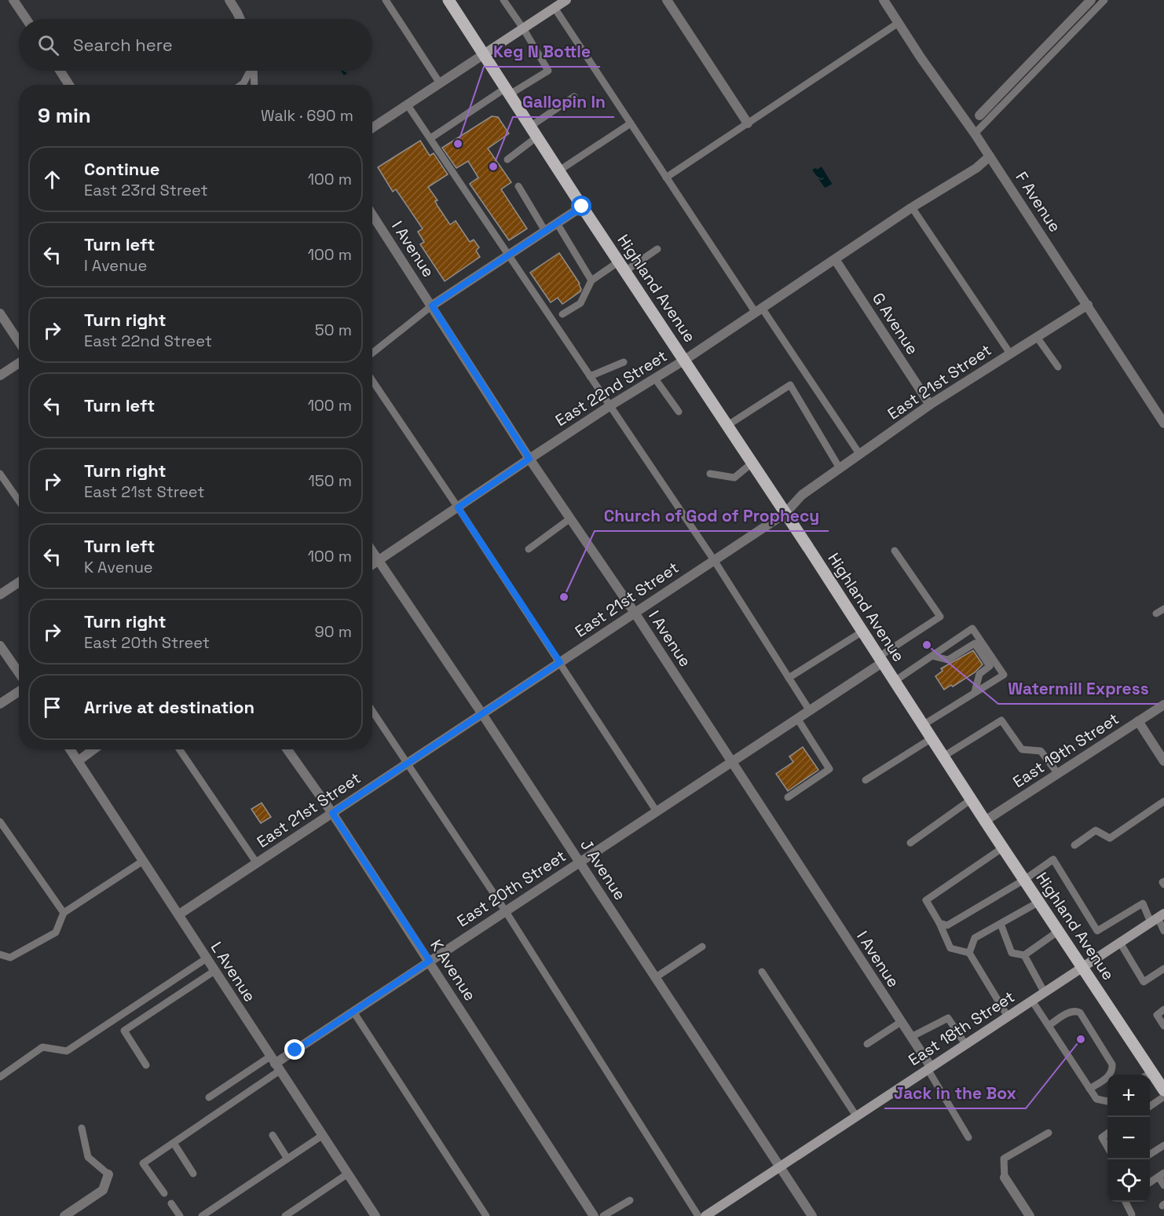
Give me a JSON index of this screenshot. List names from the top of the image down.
{
  "streets": {
    "main road": ["Highland Avenue", "East 18th Street"],
    "street": [
      "F Avenue",
      "I Avenue",
      "G Avenue",
      "East 21st Street",
      "East 22nd Street",
      "East 19th Street",
      "J Avenue",
      "East 20th Street",
      "K Avenue",
      "L Avenue"
    ]
  },
  "crossings": [
    ["F Avenue", "East 21st Street"],
    ["F Avenue", "East 22nd Street"],
    ["I Avenue", "East 21st Street"],
    ["I Avenue", "East 22nd Street"],
    ["I Avenue", "East 20th Street"],
    ["I Avenue", "East 18th Street"],
    ["Highland Avenue", "East 21st Street"],
    ["Highland Avenue", "East 22nd Street"],
    ["Highland Avenue", "East 19th Street"],
    ["Highland Avenue", "East 20th Street"],
    ["Highland Avenue", "East 18th Street"],
    ["G Avenue", "East 21st Street"],
    ["G Avenue", "East 22nd Street"],
    ["East 21st Street", "J Avenue"],
    ["East 21st Street", "K Avenue"],
    ["East 21st Street", "L Avenue"],
    ["East 22nd Street", "J Avenue"],
    ["J Avenue", "East 20th Street"],
    ["J Avenue", "East 18th Street"],
    ["East 20th Street", "K Avenue"],
    ["East 20th Street", "L Avenue"]
  ],
  "places": [
    "Keg N Bottle",
    "Gallopin In",
    "Church of God of Prophecy",
    "Watermill Express",
    "Jack in the Box"
  ],
  "page": {
    "search": "Search here",
    "heading": ["9 min", "Walk · 690 m"],
    "list": [
      ["Continue", "East 23rd Street", "100 m"],
      ["Turn left", "I Avenue", "100 m"],
      ["Turn right", "East 22nd Street", "50 m"],
      ["Turn left", "100 m"],
      ["Turn right", "East 21st Street", "150 m"],
      ["Turn left", "K Avenue", "100 m"],
      ["Turn right", "East 20th Street", "90 m"],
      "Arrive at destination"
    ],
    "map_buttons": ["+", "−"]
  }
}
